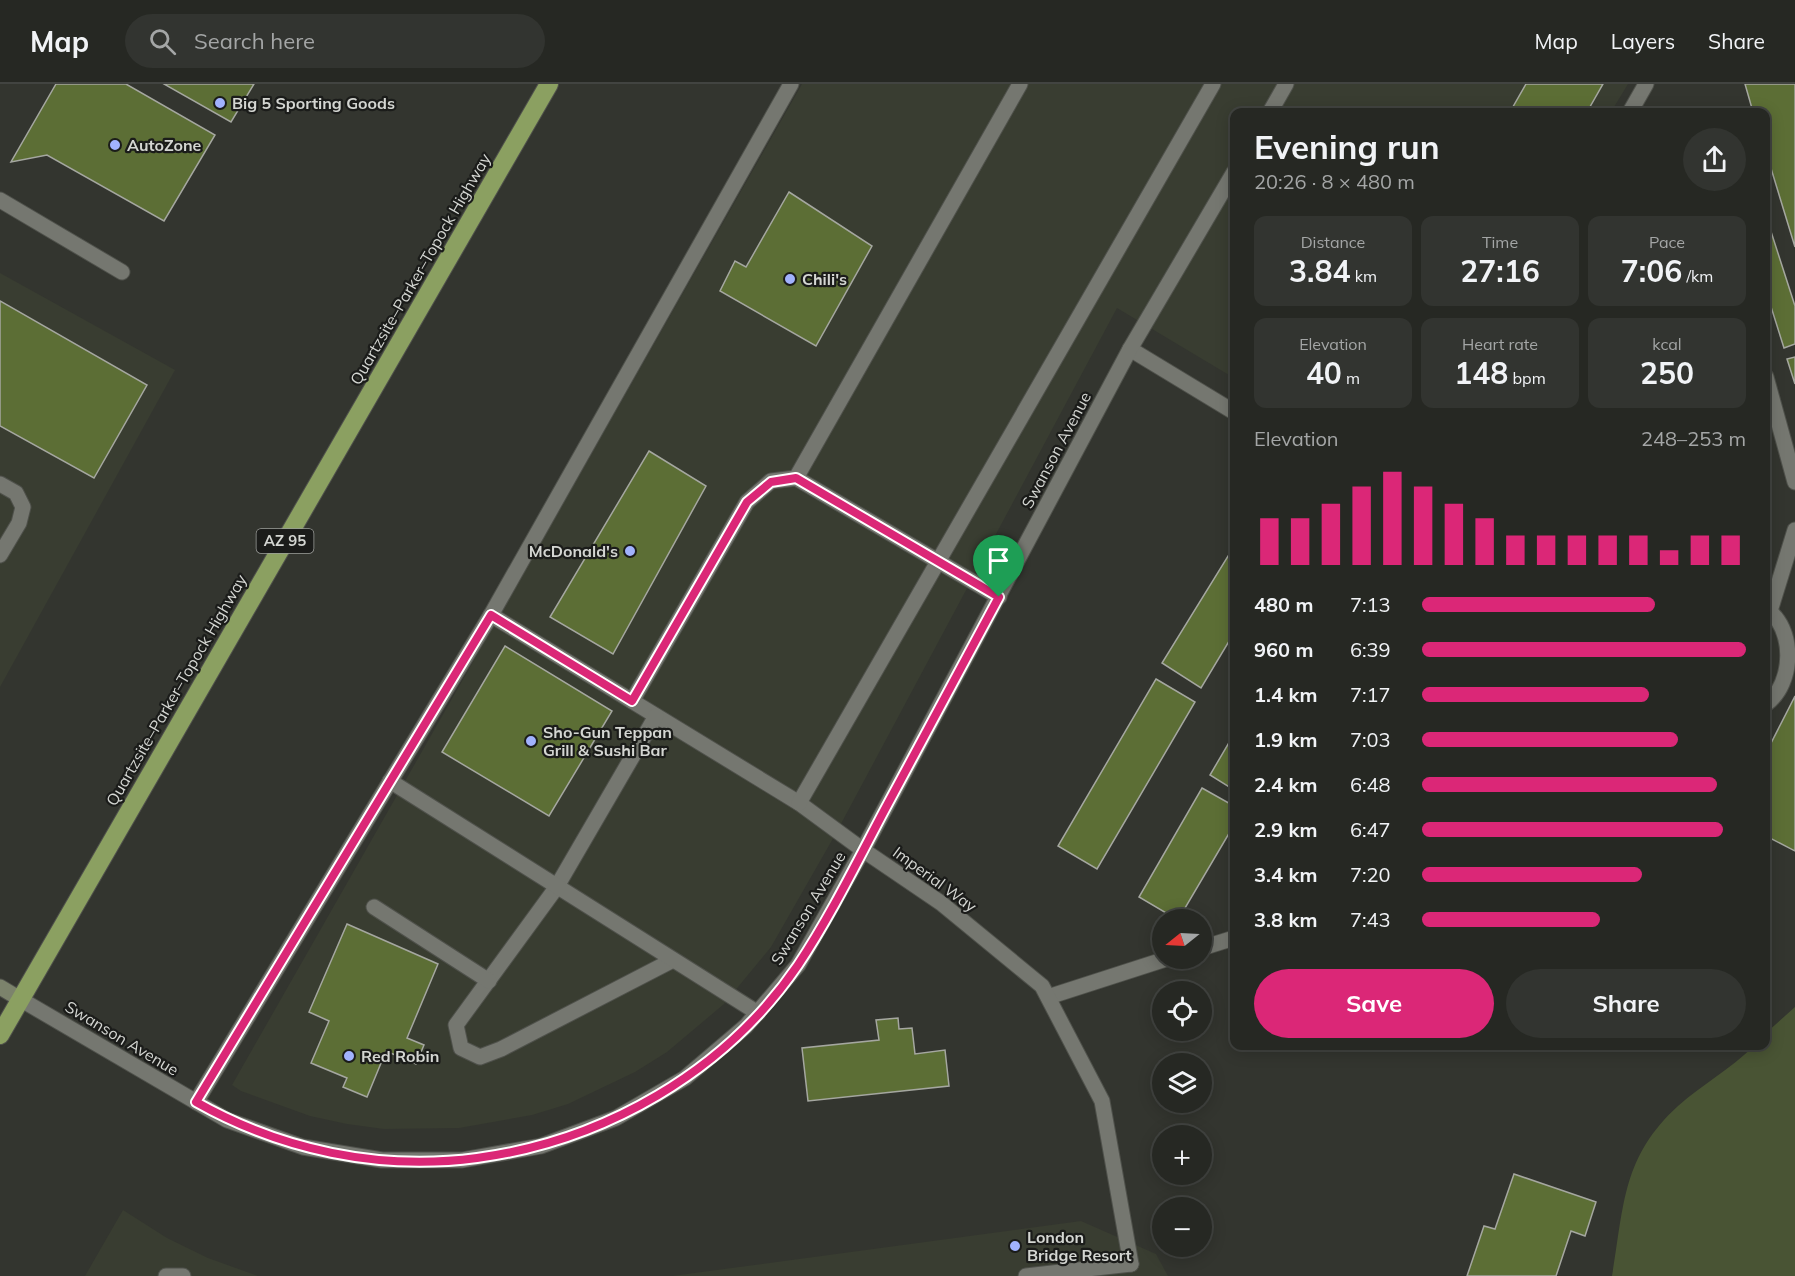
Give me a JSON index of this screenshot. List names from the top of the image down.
{
  "streets": {
    "highway": ["Quartzsite–Parker–Topock Highway", "AZ 95"],
    "main road": ["Swanson Avenue"],
    "street": ["Imperial Way"]
  },
  "crossings": [
    ["Quartzsite–Parker–Topock Highway", "Swanson Avenue"],
    ["Swanson Avenue", "Imperial Way"]
  ],
  "places": [
    "Big 5 Sporting Goods",
    "AutoZone",
    "Chili's",
    "McDonald's",
    "Sho-Gun Teppan Grill & Sushi Bar",
    "Red Robin",
    "London Bridge Resort"
  ],
  "north": "left",
  "page": {
    "header": "Map",
    "search": "Search here",
    "nav": ["Map", "Layers", "Share"],
    "heading": ["Evening run", "20:26 · 8 × 480 m"],
    "stats": [
      ["Distance", "3.84 km"],
      ["Time", "27:16"],
      ["Pace", "7:06 /km"],
      ["Elevation", "40 m"],
      ["Heart rate", "148 bpm"],
      ["kcal", "250"]
    ],
    "chart": ["Elevation", "248–253 m"],
    "list": [
      {
        "name": "480 m",
        "note": "7:13"
      },
      {
        "name": "960 m",
        "note": "6:39"
      },
      {
        "name": "1.4 km",
        "note": "7:17"
      },
      {
        "name": "1.9 km",
        "note": "7:03"
      },
      {
        "name": "2.4 km",
        "note": "6:48"
      },
      {
        "name": "2.9 km",
        "note": "6:47"
      },
      {
        "name": "3.4 km",
        "note": "7:20"
      },
      {
        "name": "3.8 km",
        "note": "7:43"
      }
    ],
    "map_buttons": ["+", "−"],
    "buttons": ["Save", "Share"]
  }
}
